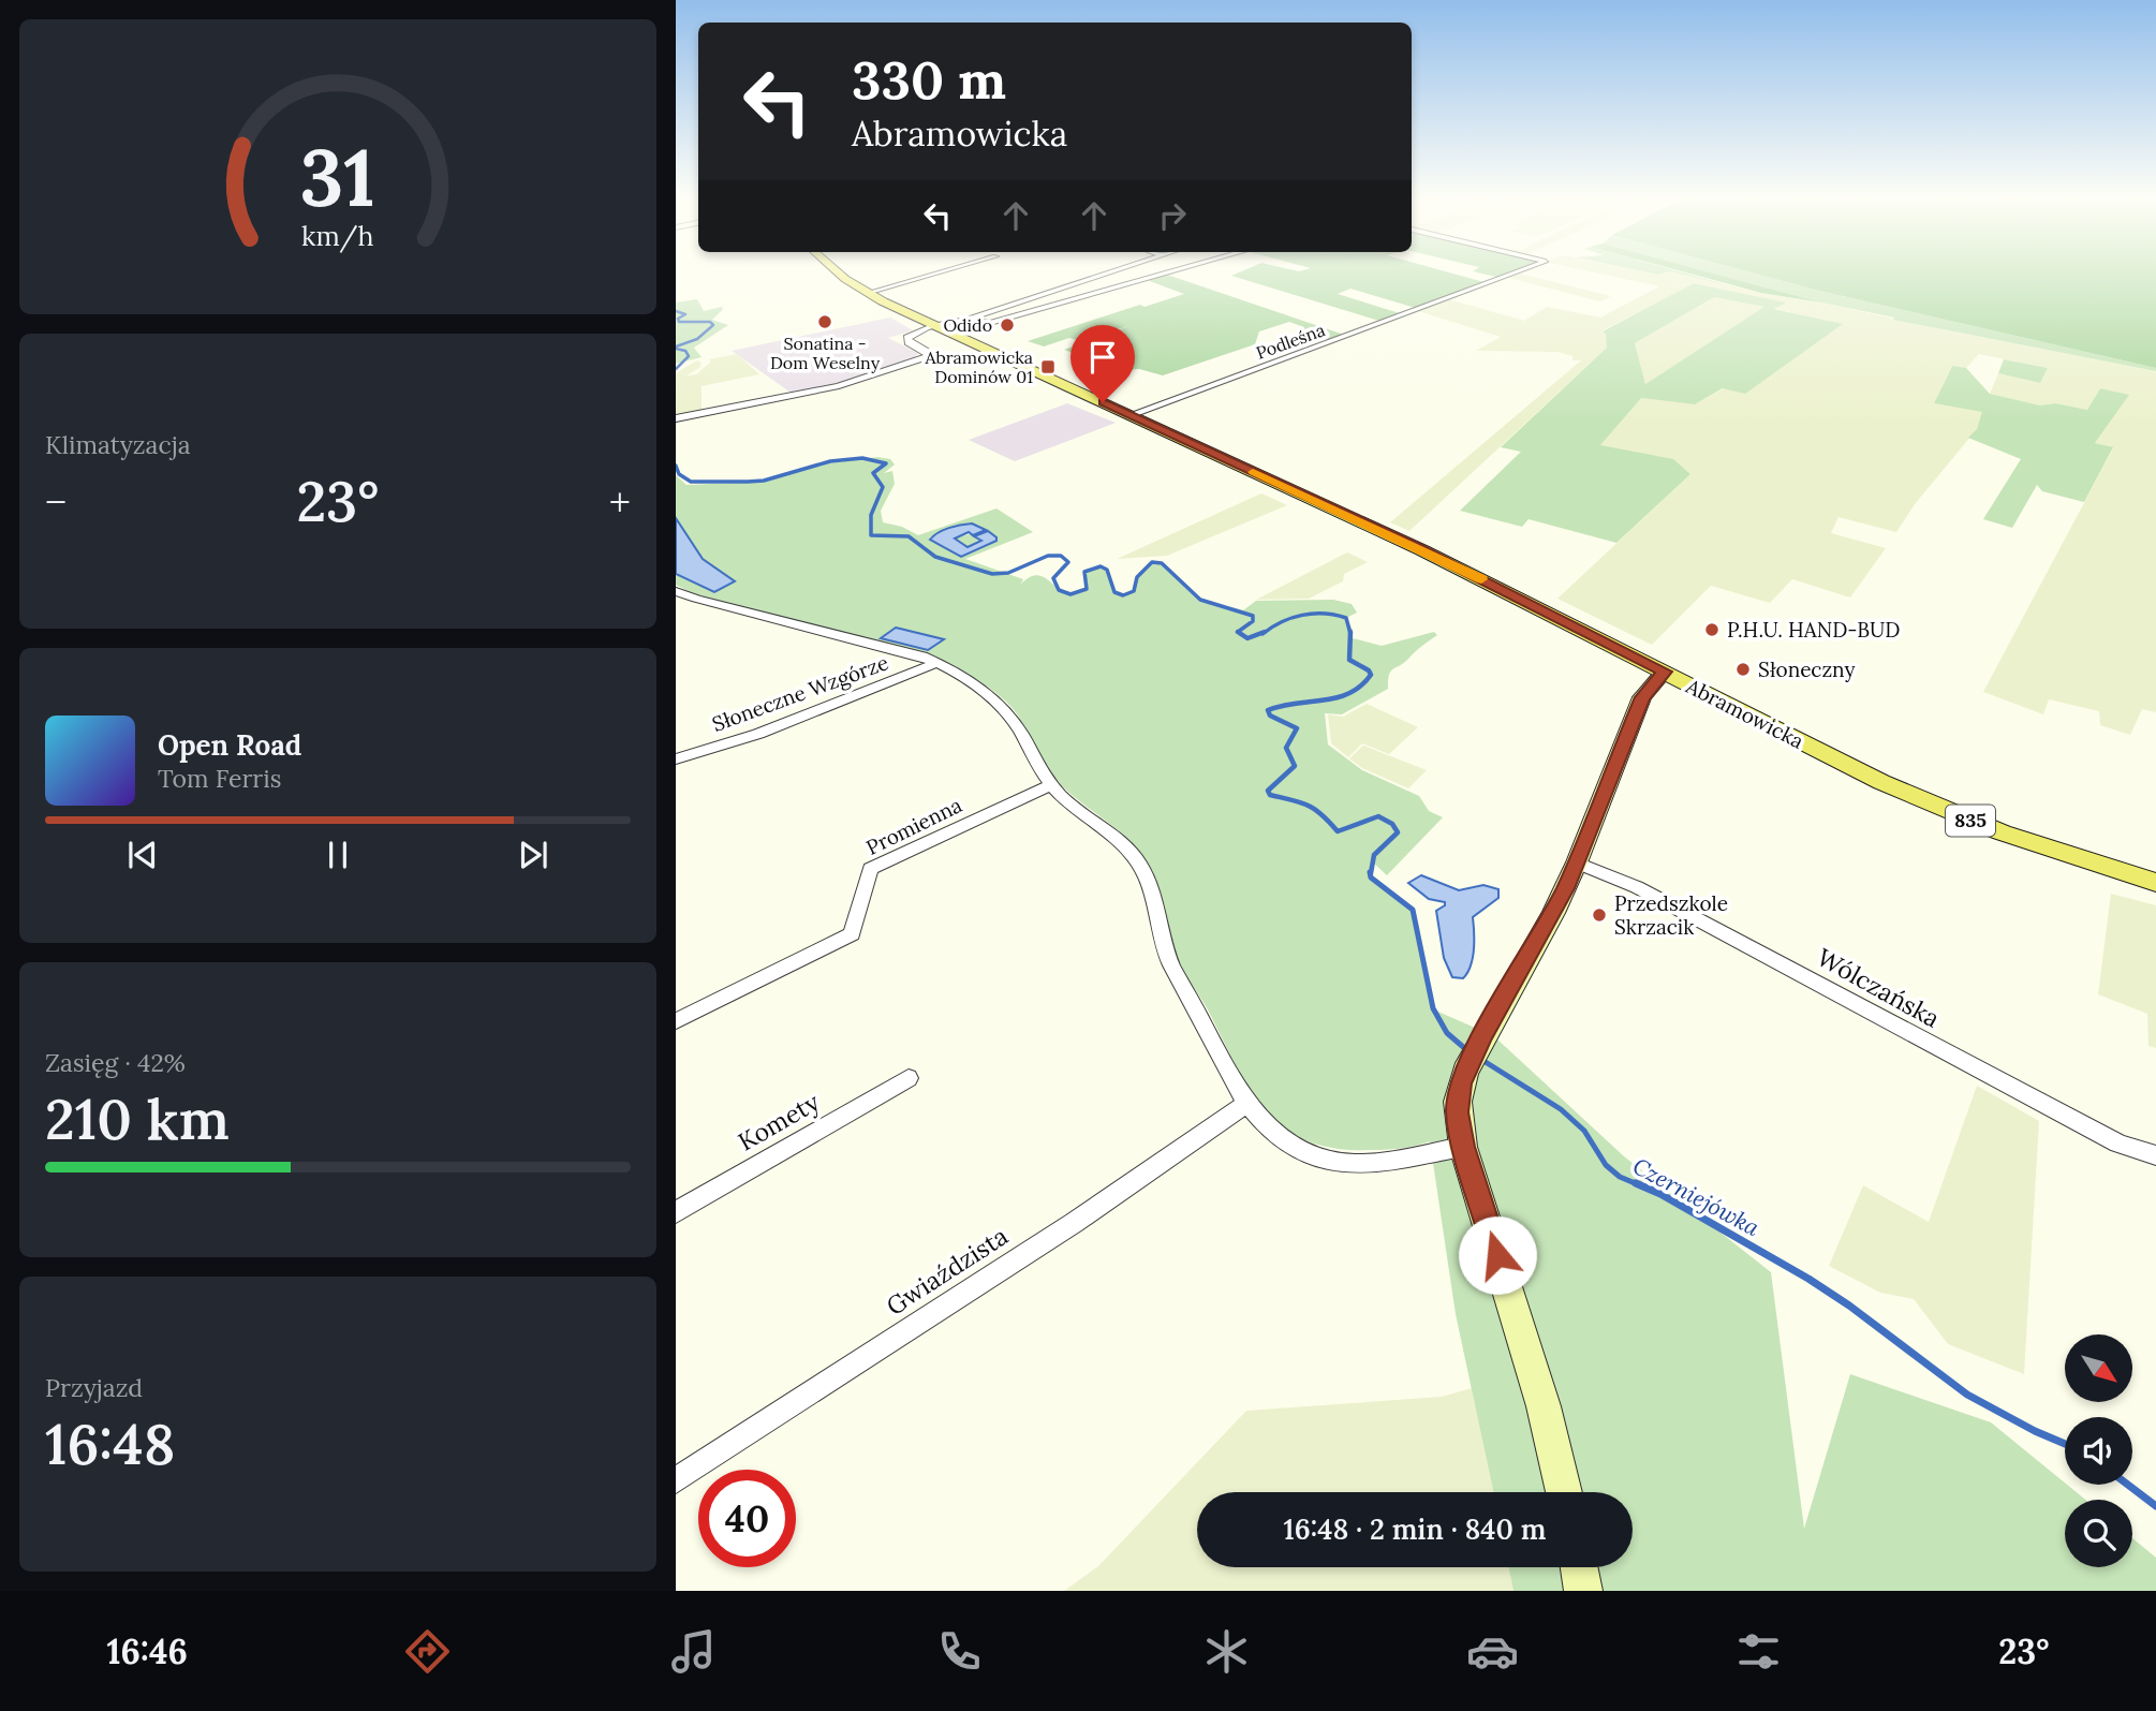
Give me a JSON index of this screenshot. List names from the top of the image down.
{
  "streets": {
    "main road": ["Abramowicka", "835"],
    "street": [
      "Podleśna",
      "Słoneczne Wzgórze",
      "Promienna",
      "Wólczańska",
      "Komety",
      "Gwiaździsta"
    ]
  },
  "crossings": [
    ["Podleśna", "Abramowicka"],
    ["Abramowicka", "835"]
  ],
  "water": ["Czerniejówka"],
  "places": {
    "other": [
      "Sonatina - Dom Weselny",
      "Odido",
      "P.H.U. HAND-BUD",
      "Słoneczny",
      "Przedszkole Skrzacik"
    ],
    "transit": ["Abramowicka Dominów 01"]
  },
  "north": "bottom right",
  "page": {
    "turn": ["330 m", "Abramowicka"],
    "tile": [
      "Klimatyzacja",
      ["Zasięg · 42%", "210 km"],
      ["Przyjazd", "16:48"]
    ],
    "heat": ["−", "23°", "+"],
    "song": ["Open Road", "Tom Ferris"],
    "limit": "40",
    "trip": "16:48 · 2 min · 840 m",
    "tabs": ["16:46", "23°"],
    "gauge": ["31", "km/h"]
  }
}
